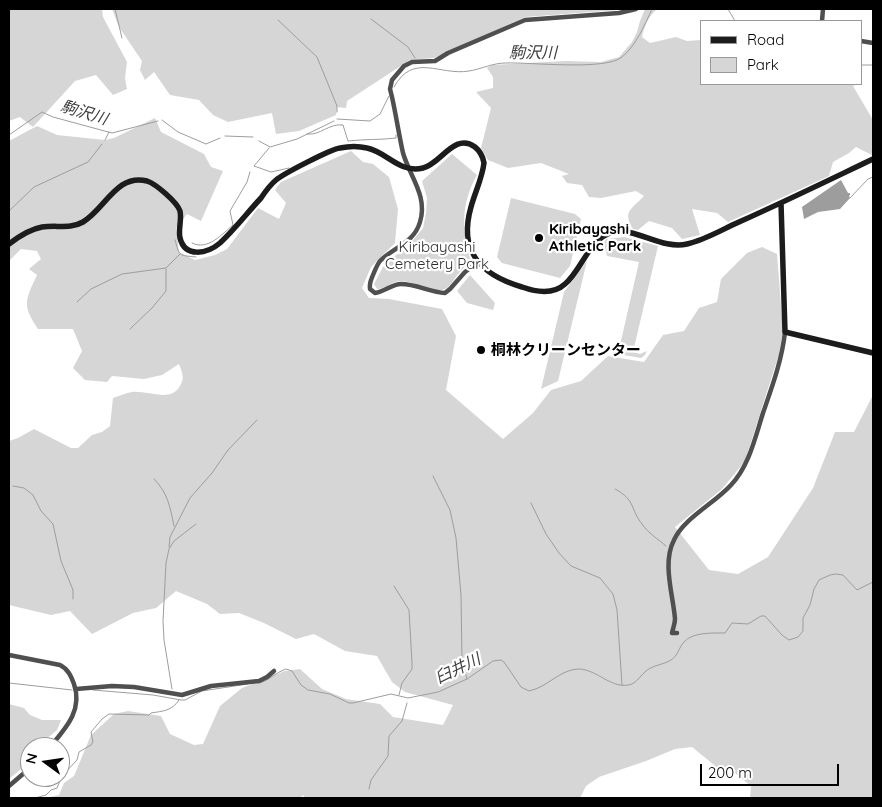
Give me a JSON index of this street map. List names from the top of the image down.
{
  "water": ["駒沢川", "臼井川"],
  "parks": ["Kiribayashi Cemetery Park"],
  "places": ["Kiribayashi Athletic Park", "桐林クリーンセンター"],
  "legend": ["Road", "Park"],
  "scale_bar": "200 m",
  "north": "left"
}
